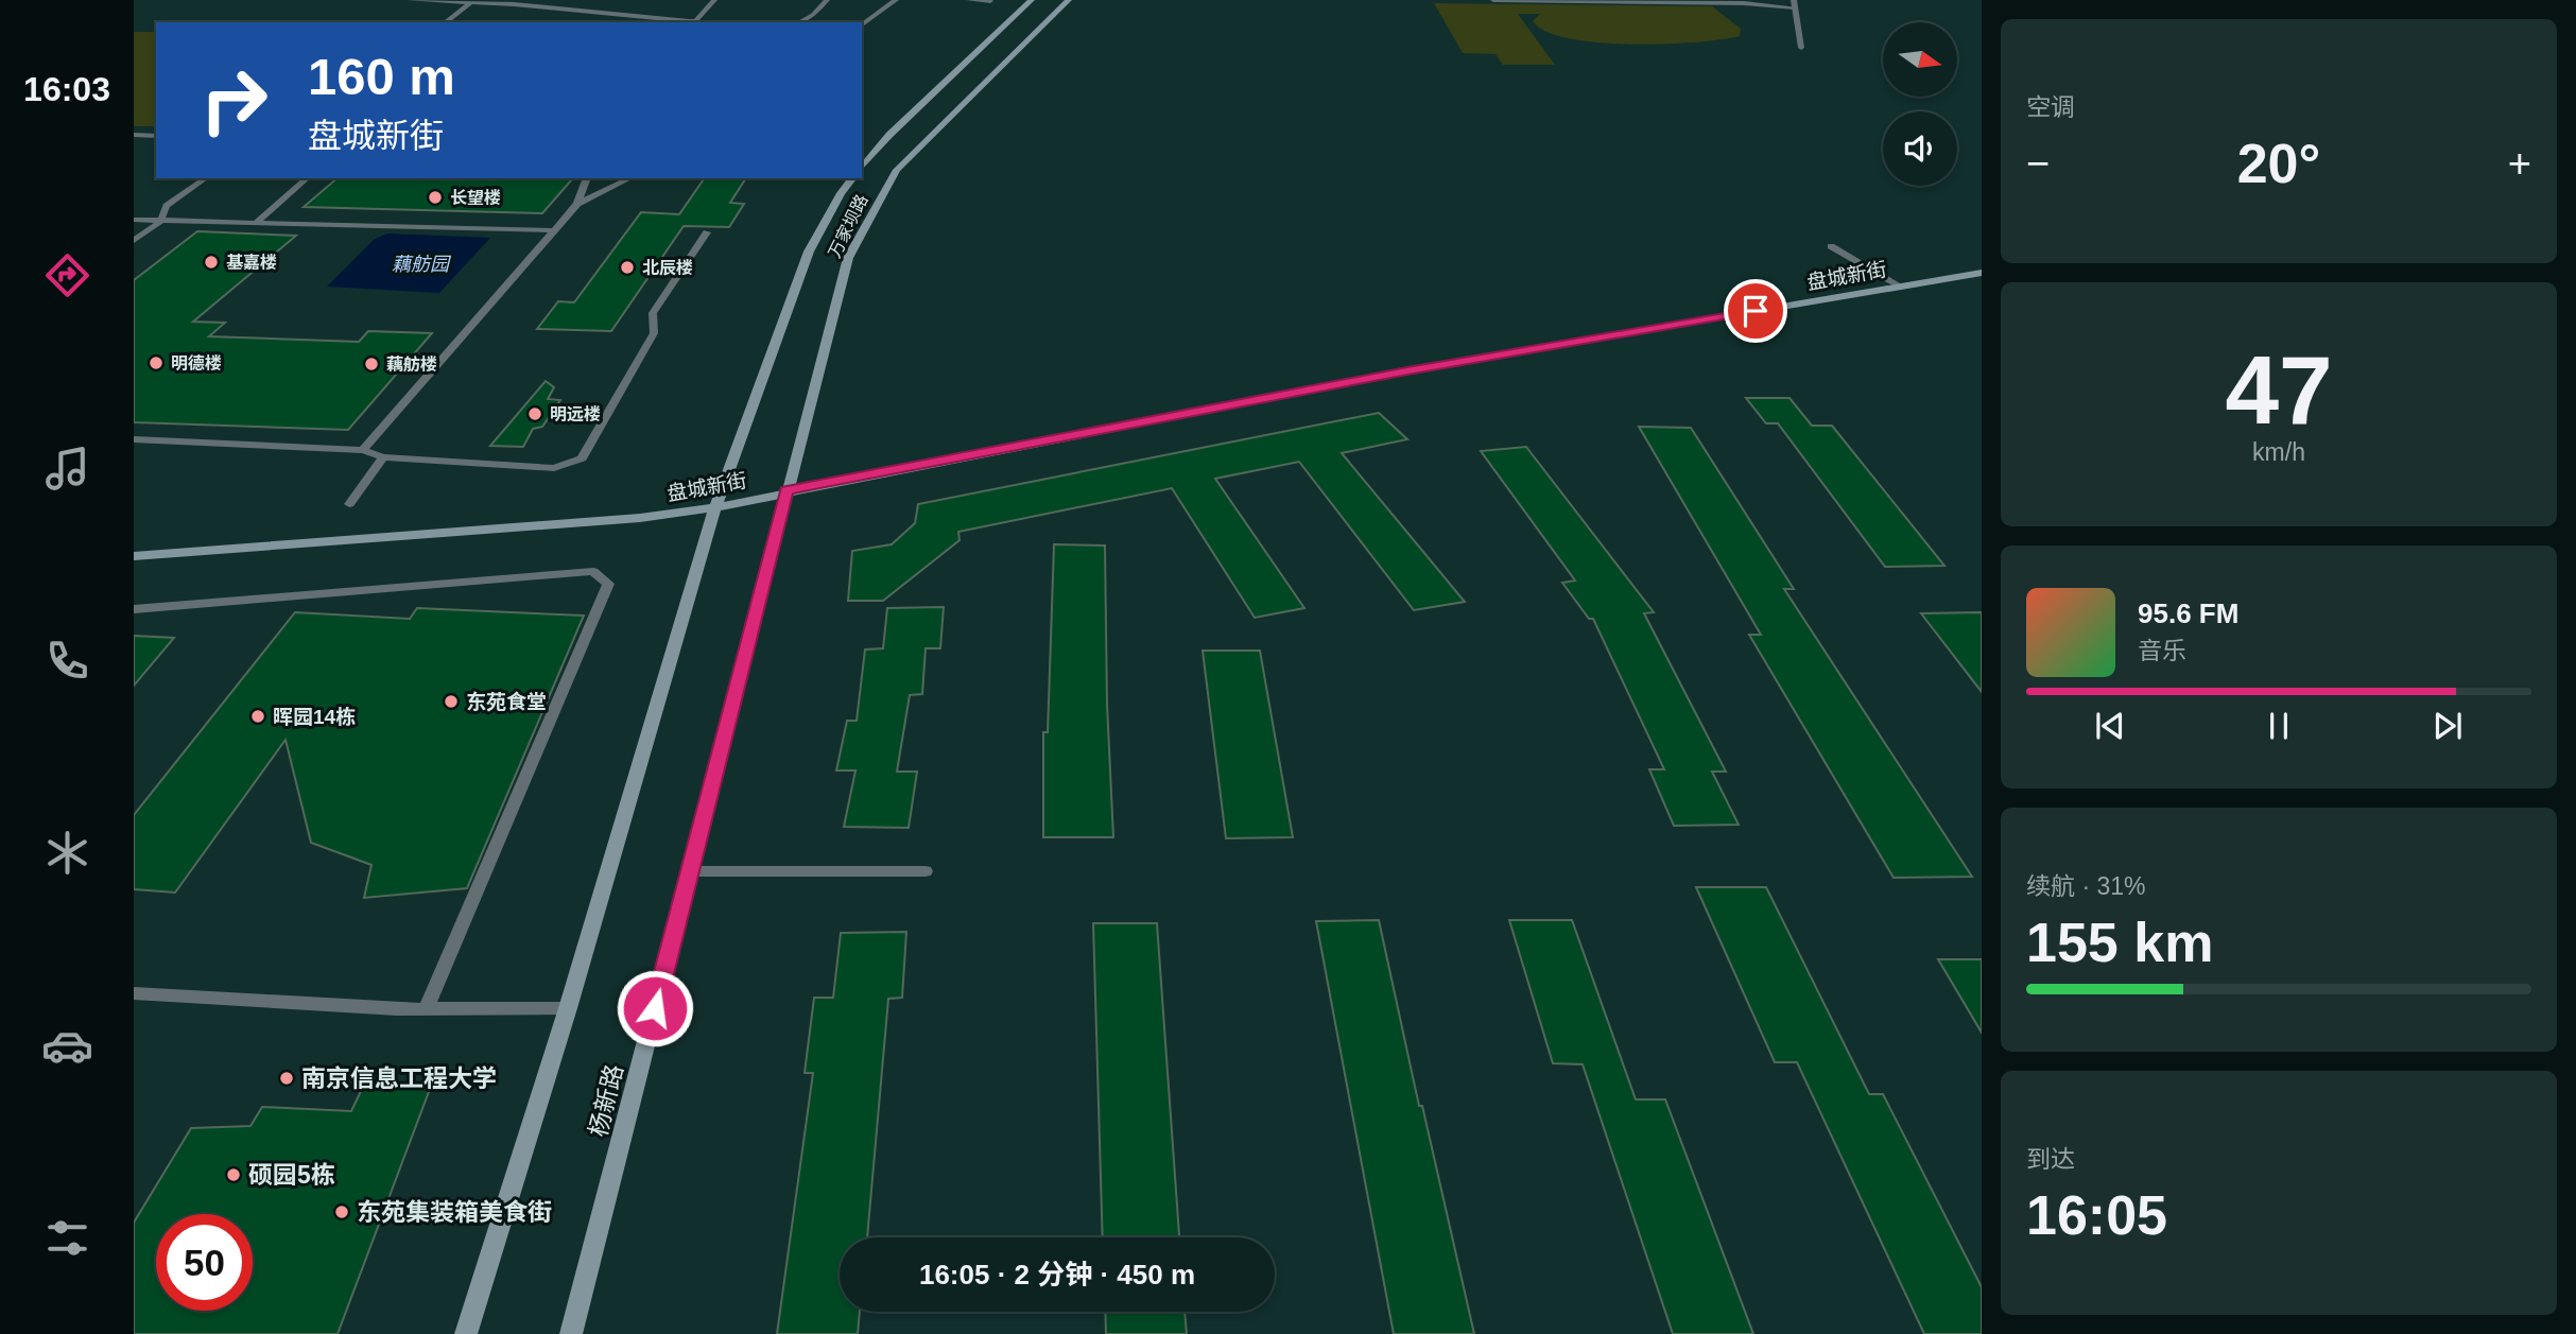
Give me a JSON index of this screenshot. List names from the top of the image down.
{
  "streets": {
    "main road": ["万家坝路", "盘城新街", "杨新路"]
  },
  "crossings": [
    ["万家坝路", "盘城新街"],
    ["万家坝路", "杨新路"],
    ["盘城新街", "杨新路"]
  ],
  "water": ["藕舫园"],
  "places": [
    "长望楼",
    "基嘉楼",
    "北辰楼",
    "明德楼",
    "藕舫楼",
    "明远楼",
    "东苑食堂",
    "晖园14栋",
    "南京信息工程大学",
    "硕园5栋",
    "东苑集装箱美食街"
  ],
  "north": "right",
  "page": {
    "tabs": "16:03",
    "tile": [
      "空调",
      ["47", "km/h"],
      ["续航 · 31%", "155 km"],
      ["到达", "16:05"]
    ],
    "turn": ["160 m", "盘城新街"],
    "heat": ["−", "20°", "+"],
    "song": ["95.6 FM", "音乐"],
    "limit": "50",
    "trip": "16:05 · 2 分钟 · 450 m"
  }
}
